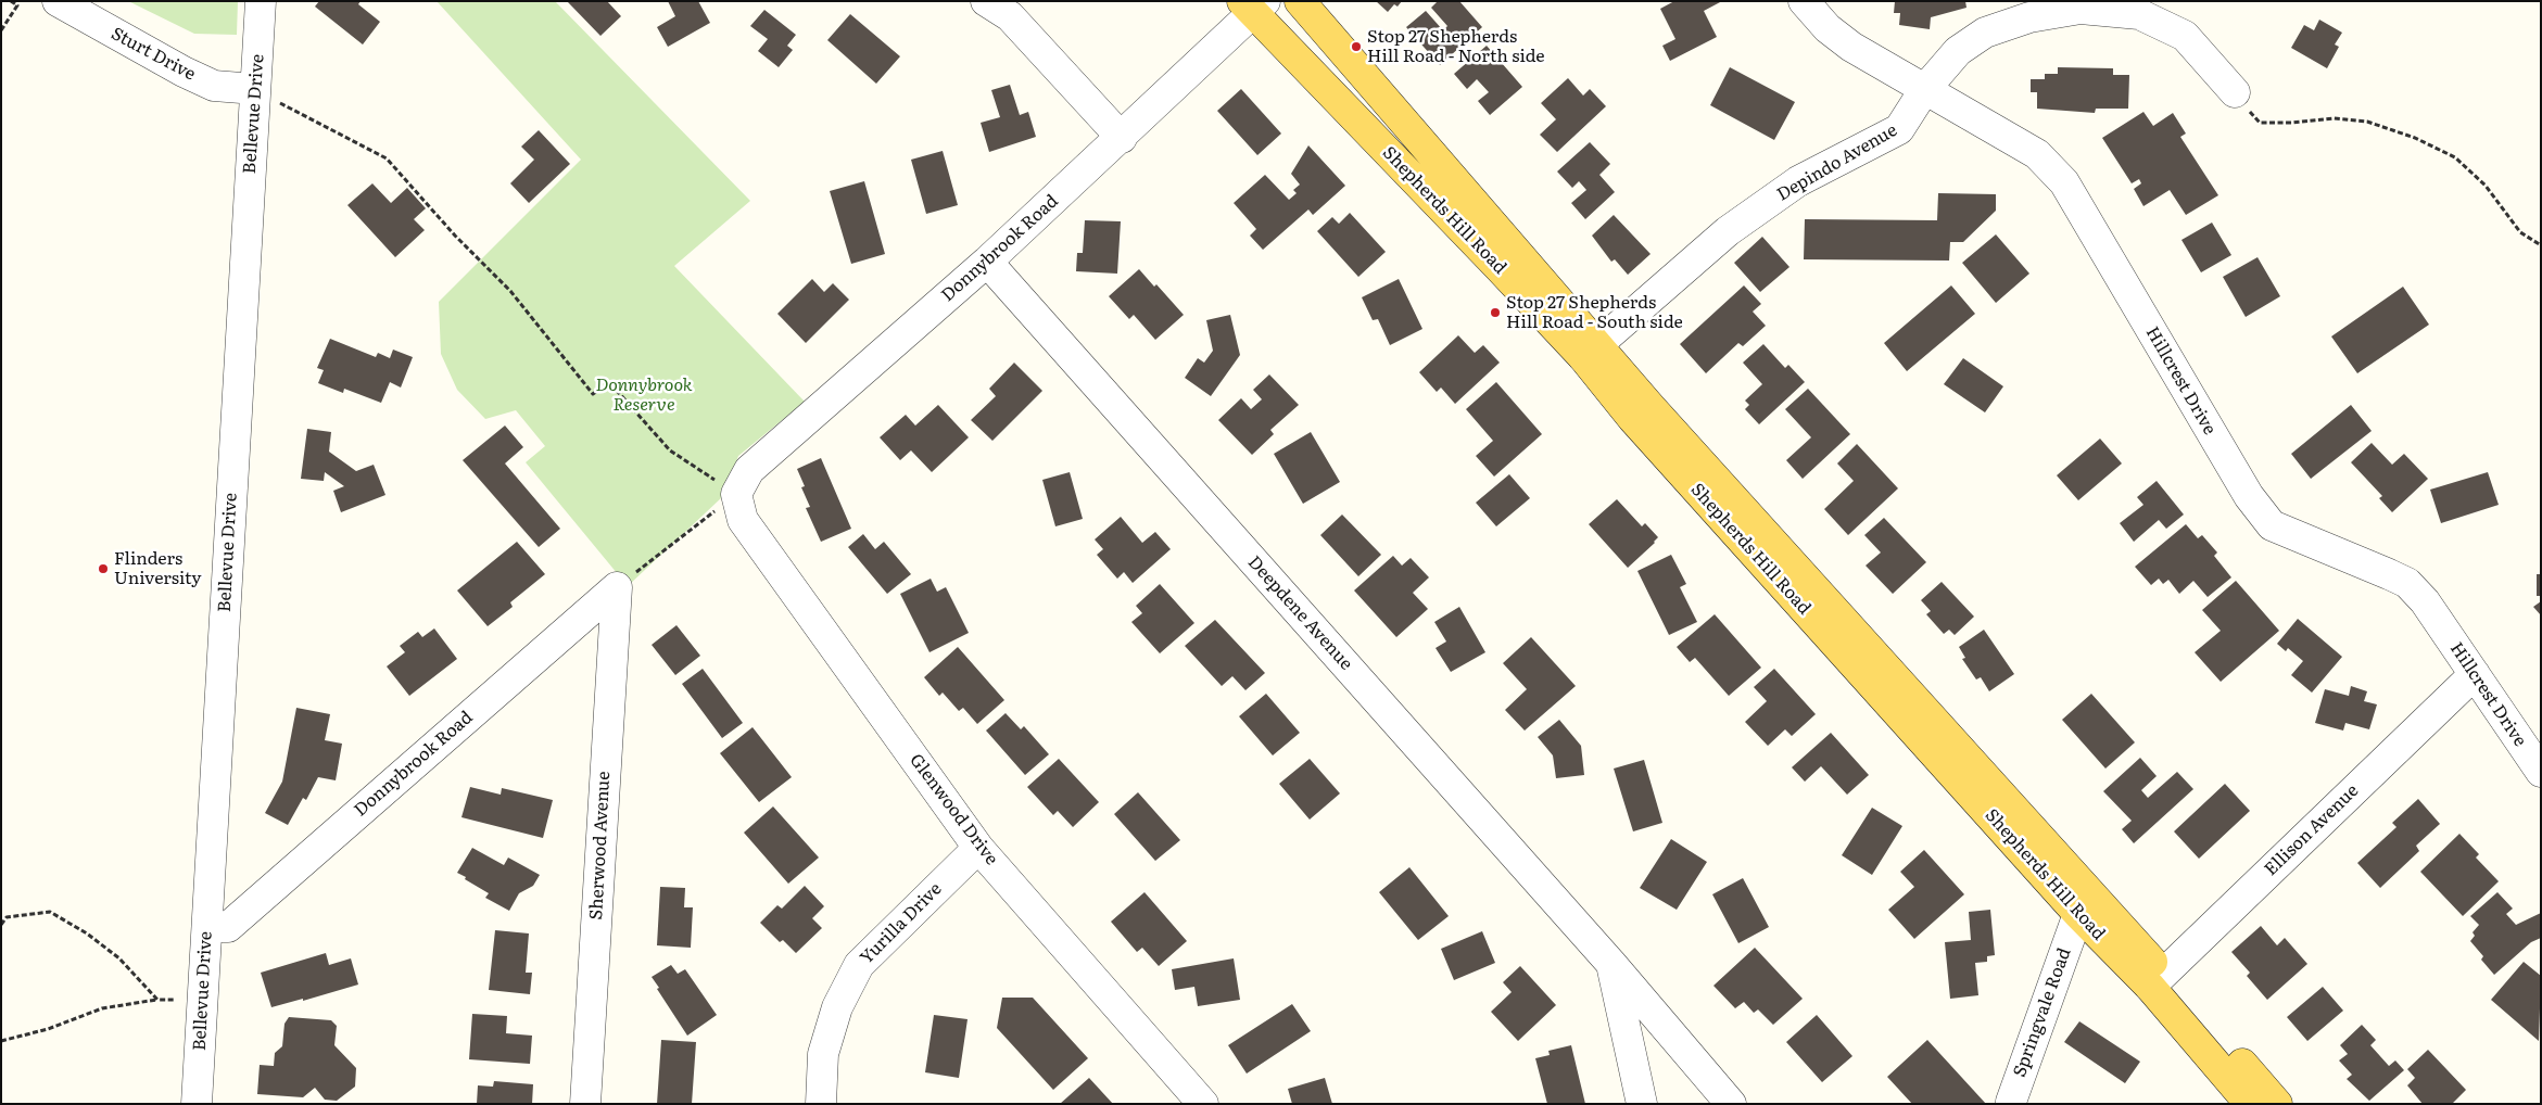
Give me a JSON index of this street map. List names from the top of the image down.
{
  "streets": {
    "main road": ["Shepherds Hill Road"],
    "street": [
      "Sturt Drive",
      "Bellevue Drive",
      "Depindo Avenue",
      "Donnybrook Road",
      "Hillcrest Drive",
      "Deepdene Avenue",
      "Glenwood Drive",
      "Ellison Avenue",
      "Sherwood Avenue",
      "Yurilla Drive",
      "Springvale Road"
    ]
  },
  "crossings": [
    ["Sturt Drive", "Bellevue Drive"],
    ["Bellevue Drive", "Donnybrook Road"],
    ["Depindo Avenue", "Shepherds Hill Road"],
    ["Depindo Avenue", "Hillcrest Drive"],
    ["Shepherds Hill Road", "Donnybrook Road"],
    ["Shepherds Hill Road", "Ellison Avenue"],
    ["Shepherds Hill Road", "Springvale Road"],
    ["Donnybrook Road", "Deepdene Avenue"],
    ["Donnybrook Road", "Glenwood Drive"],
    ["Donnybrook Road", "Sherwood Avenue"],
    ["Hillcrest Drive", "Ellison Avenue"],
    ["Glenwood Drive", "Yurilla Drive"]
  ],
  "parks": ["Donnybrook Reserve"],
  "places": ["Stop 27 Shepherds Hill Road - North side", "Stop 27 Shepherds Hill Road - South side", "Flinders University"]
}
